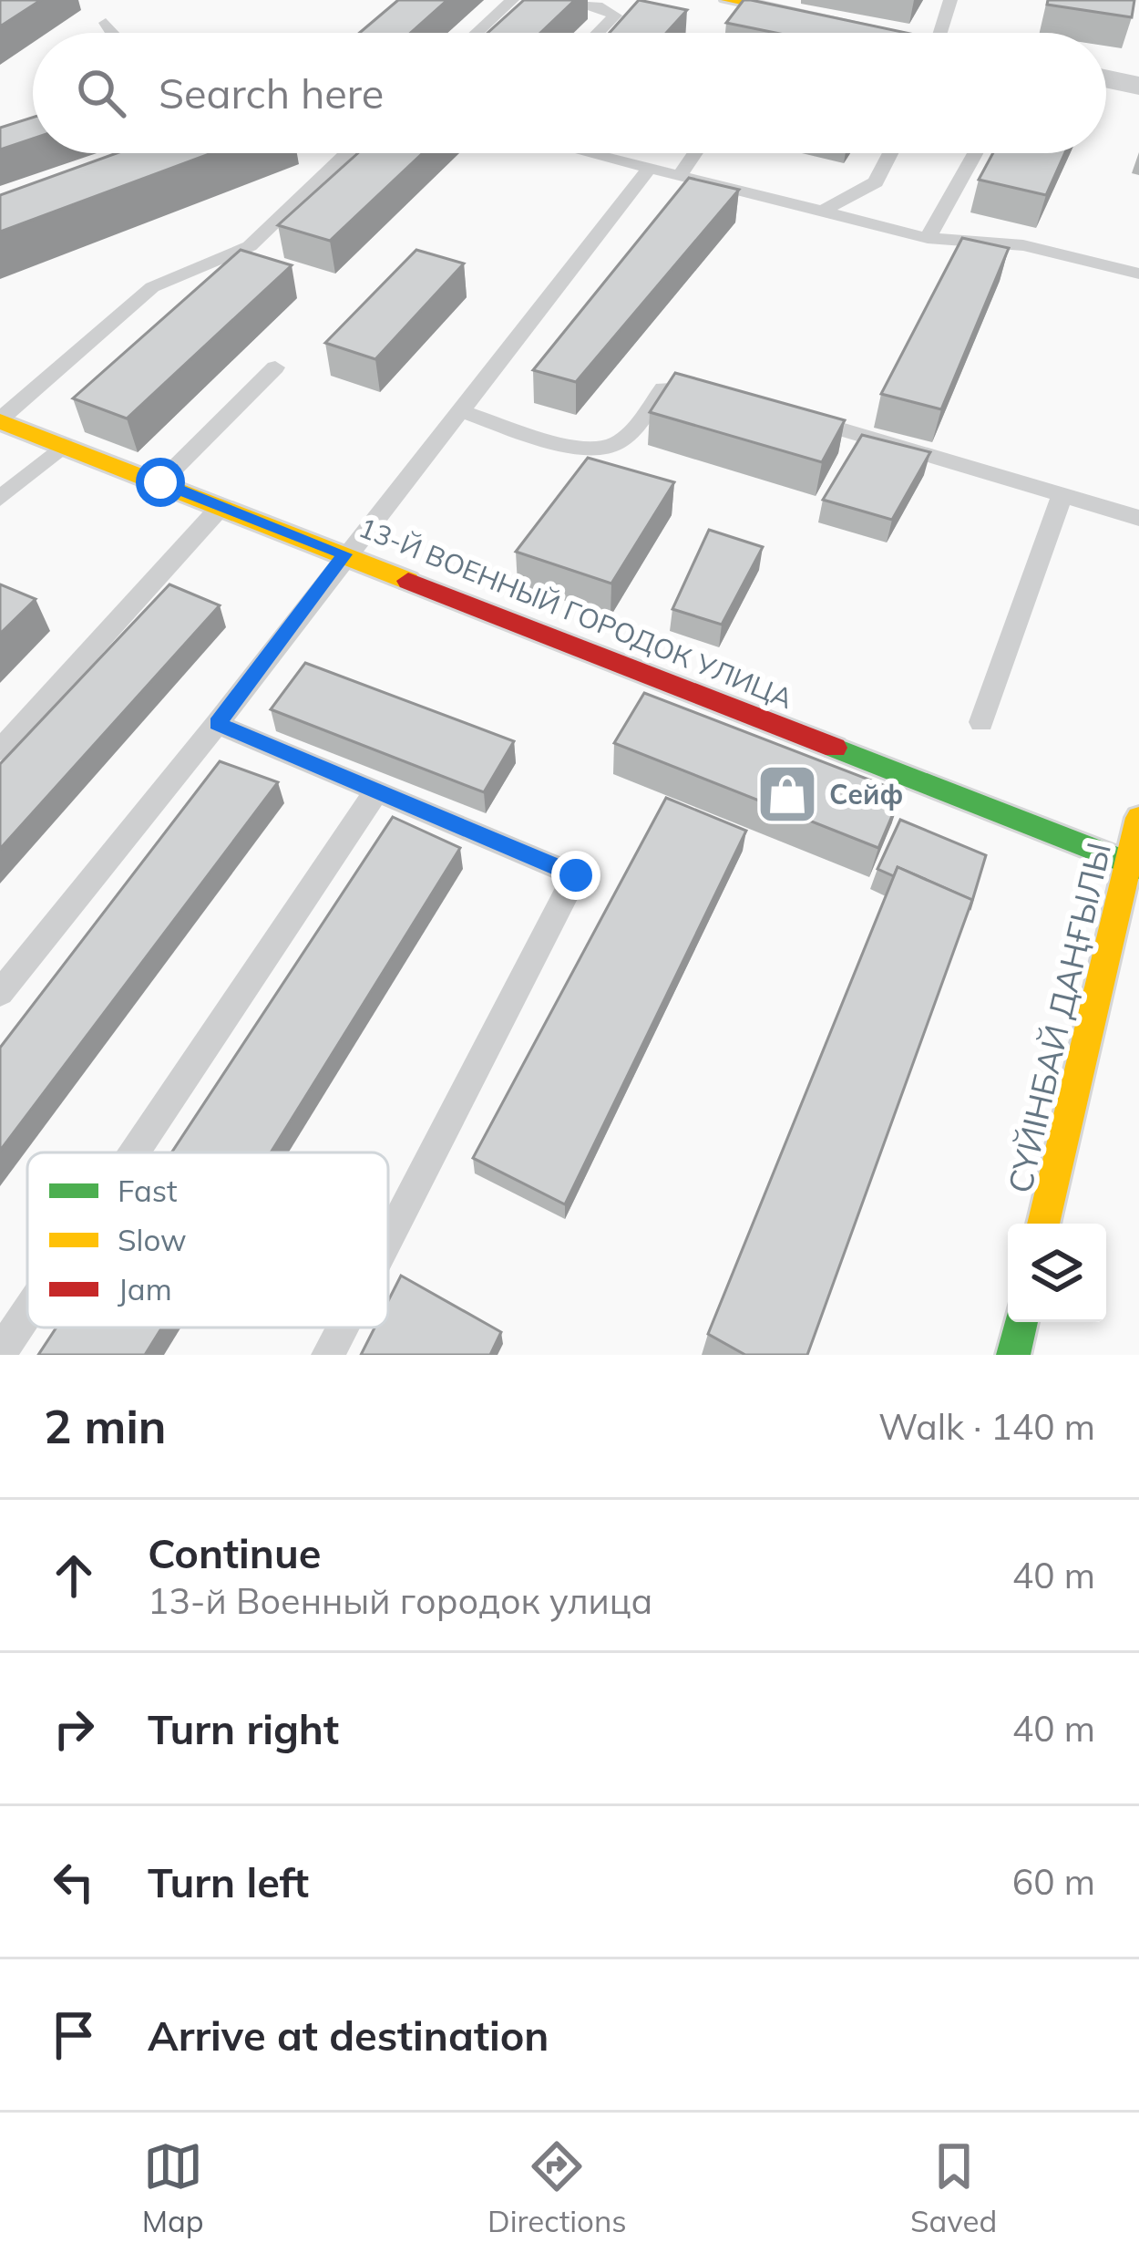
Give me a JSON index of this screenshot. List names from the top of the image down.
{
  "streets": {
    "street": ["13-Й ВОЕННЫЙ ГОРОДОК УЛИЦА", "СҮЙІНБАЙ ДАҢҒЫЛЫ"]
  },
  "crossings": [
    ["13-Й ВОЕННЫЙ ГОРОДОК УЛИЦА", "СҮЙІНБАЙ ДАҢҒЫЛЫ"]
  ],
  "places": {
    "shop": ["Сейф"]
  },
  "legend": ["Fast", "Slow", "Jam"],
  "page": {
    "search": "Search here",
    "heading": ["2 min", "Walk · 140 m"],
    "list": [
      ["Continue", "13-й Военный городок улица", "40 m"],
      ["Turn right", "40 m"],
      ["Turn left", "60 m"],
      "Arrive at destination"
    ],
    "nav": ["Map", "Directions", "Saved"]
  }
}
